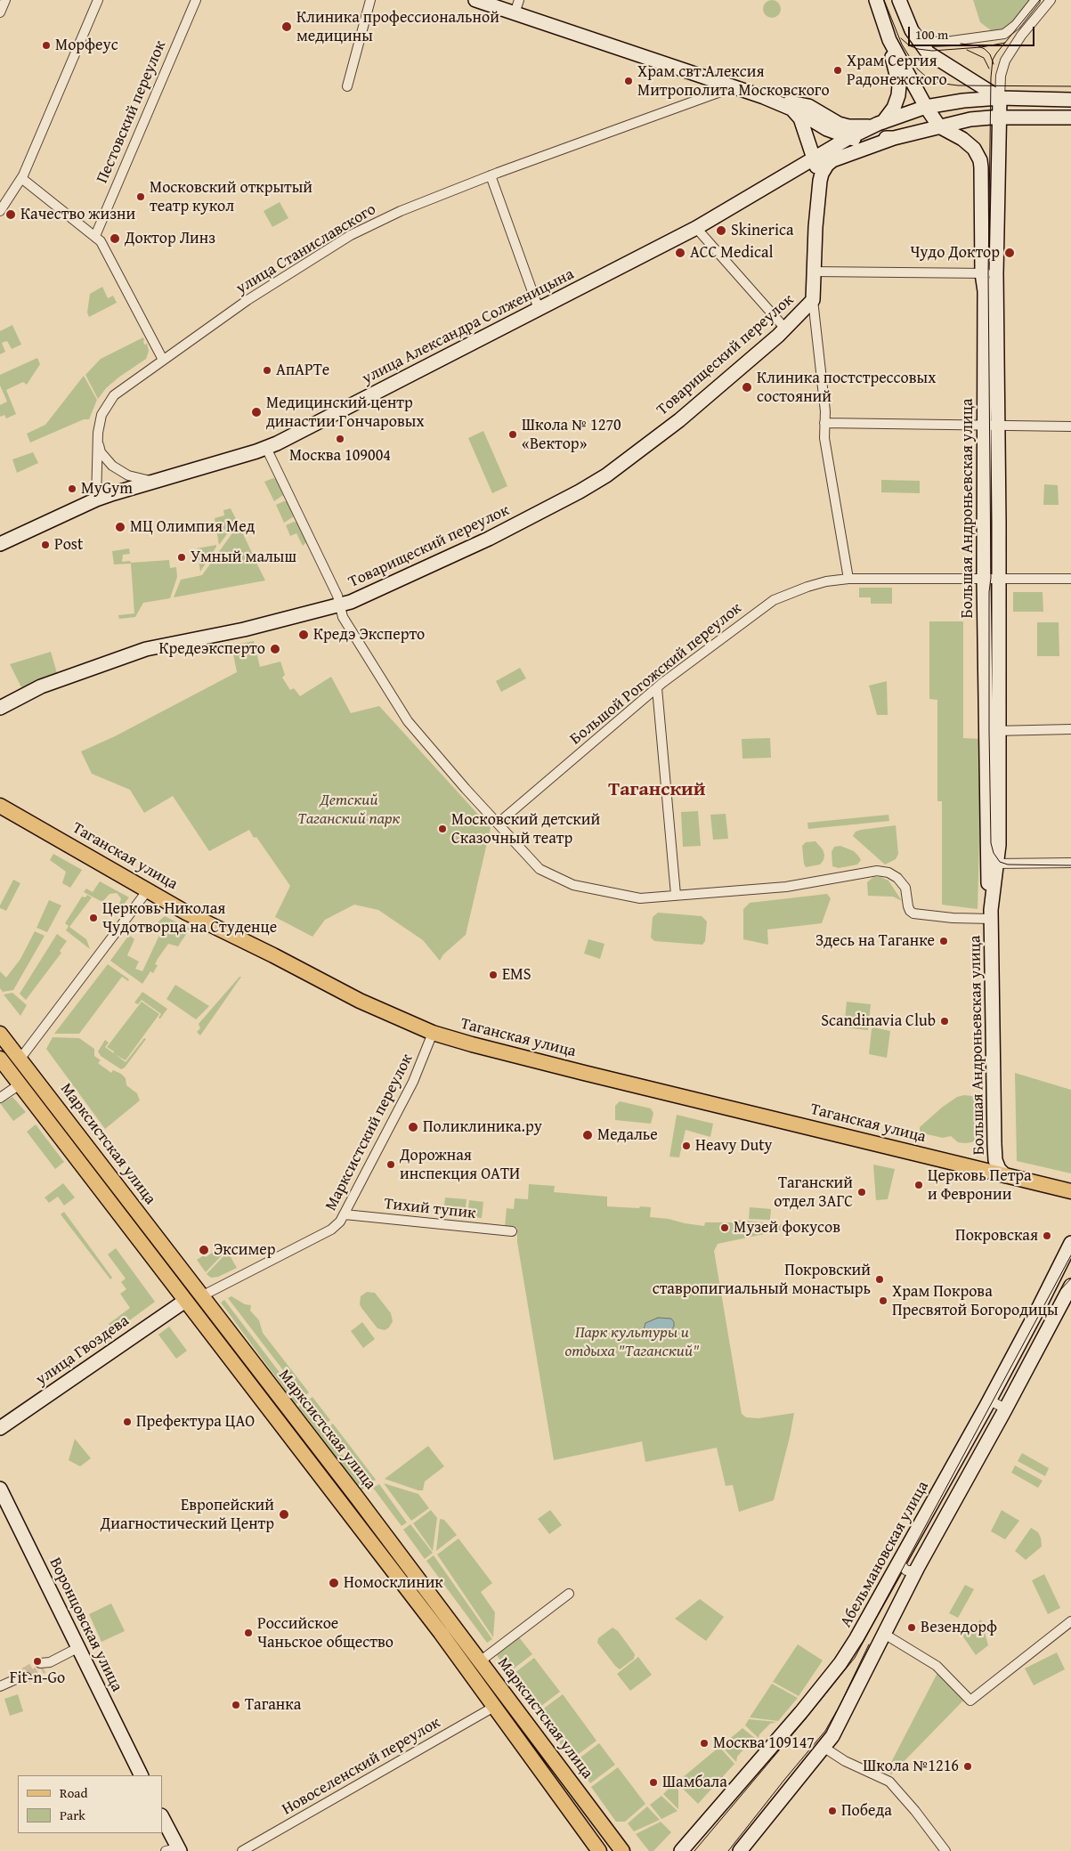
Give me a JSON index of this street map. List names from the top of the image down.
{
  "streets": {
    "main road": [
      "улица Александра Солженицына",
      "Товарищеский переулок",
      "Большая Андроньевская улица",
      "Таганская улица",
      "Марксистская улица",
      "улица Гвоздева",
      "Абельмановская улица",
      "Воронцовская улица"
    ],
    "street": [
      "Пестовский переулок",
      "улица Станиславского",
      "Большой Рогожский переулок",
      "Марксистский переулок",
      "Тихий тупик",
      "Новоселенский переулок"
    ]
  },
  "crossings": [
    ["улица Станиславского", "улица Александра Солженицына"],
    ["Большая Андроньевская улица", "Большой Рогожский переулок"],
    ["Большая Андроньевская улица", "Таганская улица"],
    ["Таганская улица", "Марксистский переулок"],
    ["Марксистский переулок", "Марксистская улица"],
    ["Марксистский переулок", "Тихий тупик"],
    ["Марксистская улица", "улица Гвоздева"],
    ["Марксистская улица", "Новоселенский переулок"]
  ],
  "districts": ["Таганский"],
  "parks": ["Детский Таганский парк", "Парк культуры и отдыха \"Таганский\""],
  "places": [
    "Клиника профессиональной медицины",
    "Морфеус",
    "Храм Сергия Радонежского",
    "Храм свт.Алексия Митрополита Московского",
    "Московский открытый театр кукол",
    "Качество жизни",
    "Skinerica",
    "Доктор Линз",
    "ACC Medical",
    "Чудо Доктор",
    "АпАРТе",
    "Клиника постстрессовых состояний",
    "Медицинский центр династии Гончаровых",
    "Школа № 1270 «Вектор»",
    "Москва 109004",
    "MyGym",
    "МЦ Олимпия Мед",
    "Post",
    "Умный малыш",
    "Кредэ Эксперто",
    "Кредеэксперто",
    "Московский детский Сказочный театр",
    "Церковь Николая Чудотворца на Студенце",
    "Здесь на Таганке",
    "EMS",
    "Scandinavia Club",
    "Поликлиника.ру",
    "Медалье",
    "Heavy Duty",
    "Дорожная инспекция ОАТИ",
    "Церковь Петра и Февронии",
    "Таганский отдел ЗАГС",
    "Музей фокусов",
    "Покровская",
    "Эксимер",
    "Покровский ставропигиальный монастырь",
    "Храм Покрова Пресвятой Богородицы",
    "Префектура ЦАО",
    "Европейский Диагностический Центр",
    "Номосклиник",
    "Везендорф",
    "Российское Чаньское общество",
    "Fit-n-Go",
    "Таганка",
    "Москва 109147",
    "Школа №1216",
    "Шамбала",
    "Победа"
  ],
  "legend": ["Road", "Park"],
  "scale_bar": "100 m"
}
